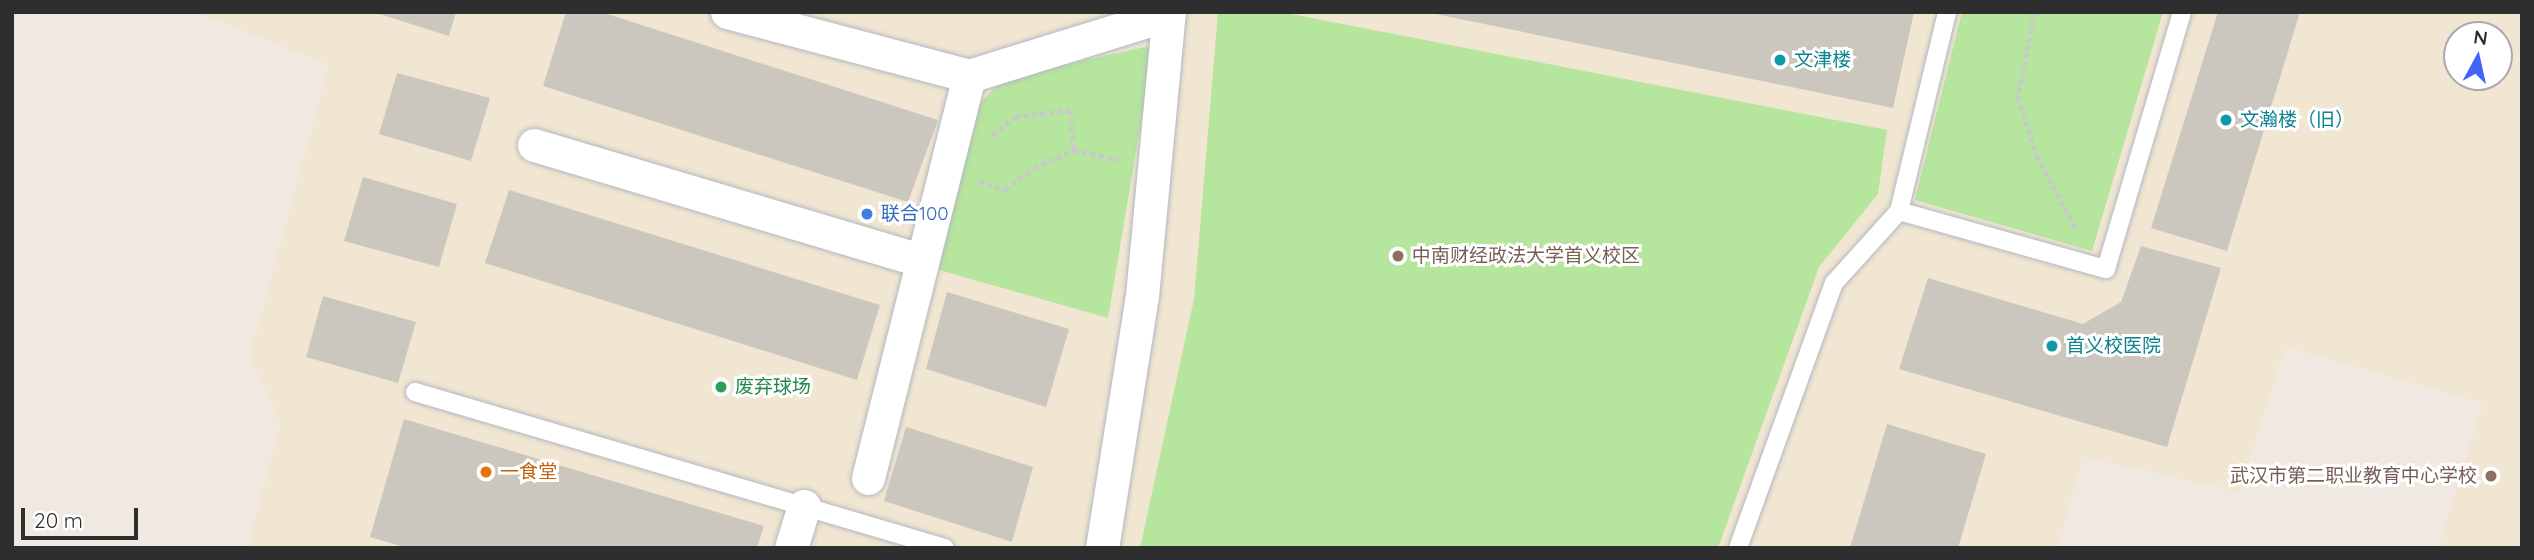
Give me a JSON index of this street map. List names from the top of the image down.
{
  "places": [
    "文津楼",
    "文瀚楼（旧）",
    "联合100",
    "中南财经政法大学首义校区",
    "首义校医院",
    "废弃球场",
    "一食堂",
    "武汉市第二职业教育中心学校"
  ],
  "scale_bar": "20 m",
  "north": "top"
}
